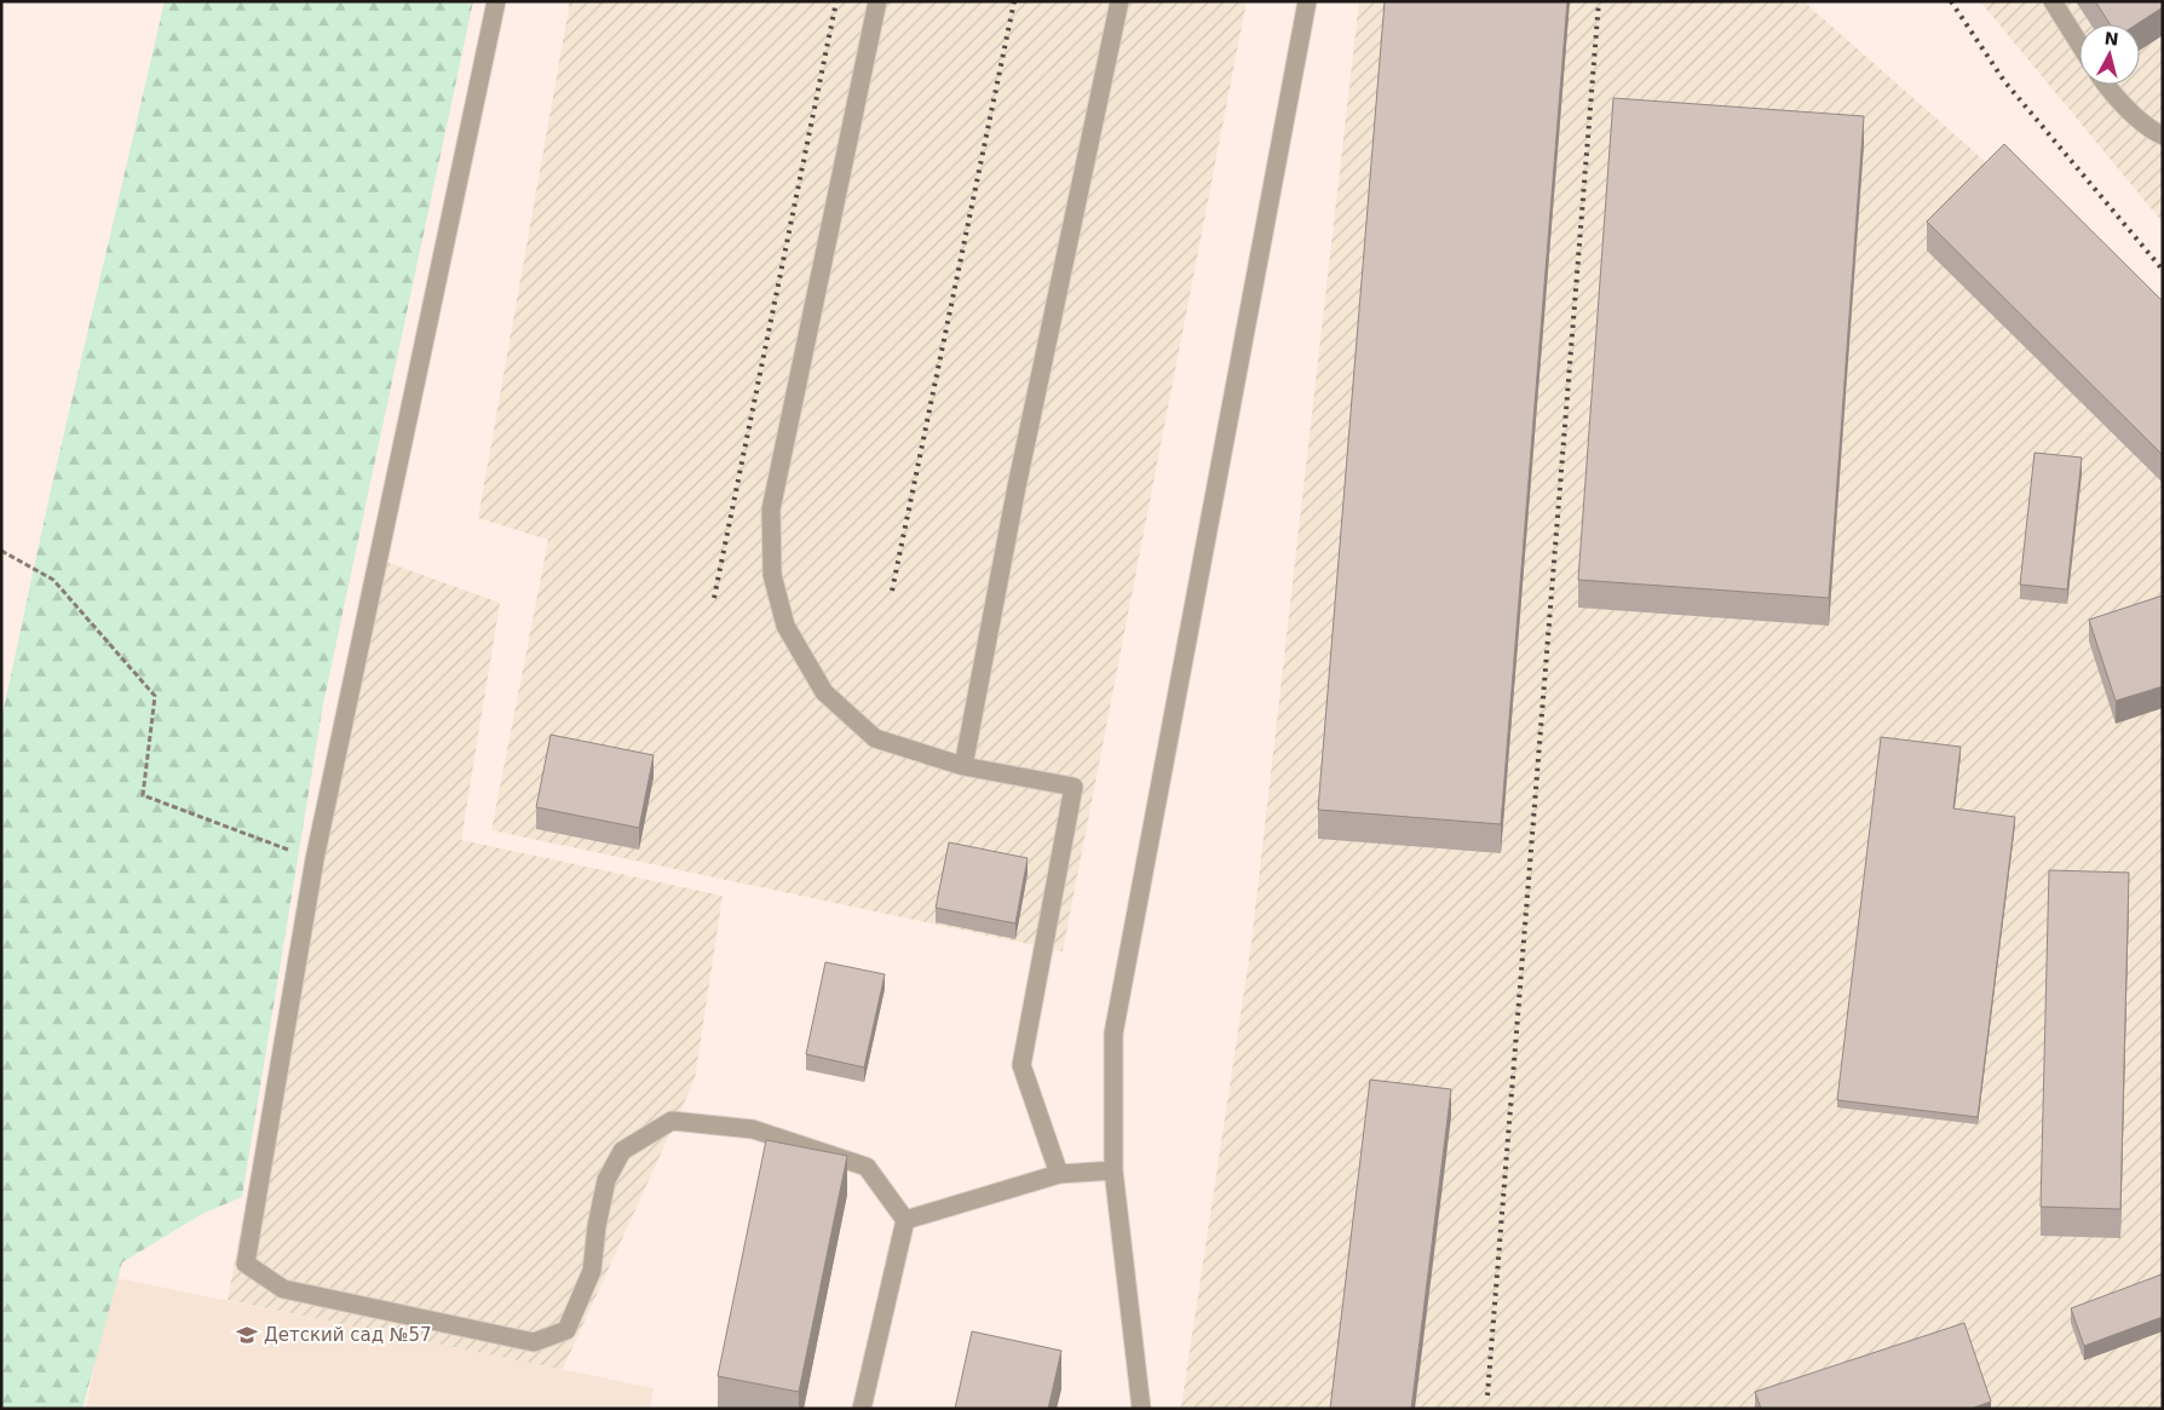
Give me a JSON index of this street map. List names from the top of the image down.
{
  "places": {
    "school or university": ["Детский сад №57"]
  },
  "north": "top"
}
